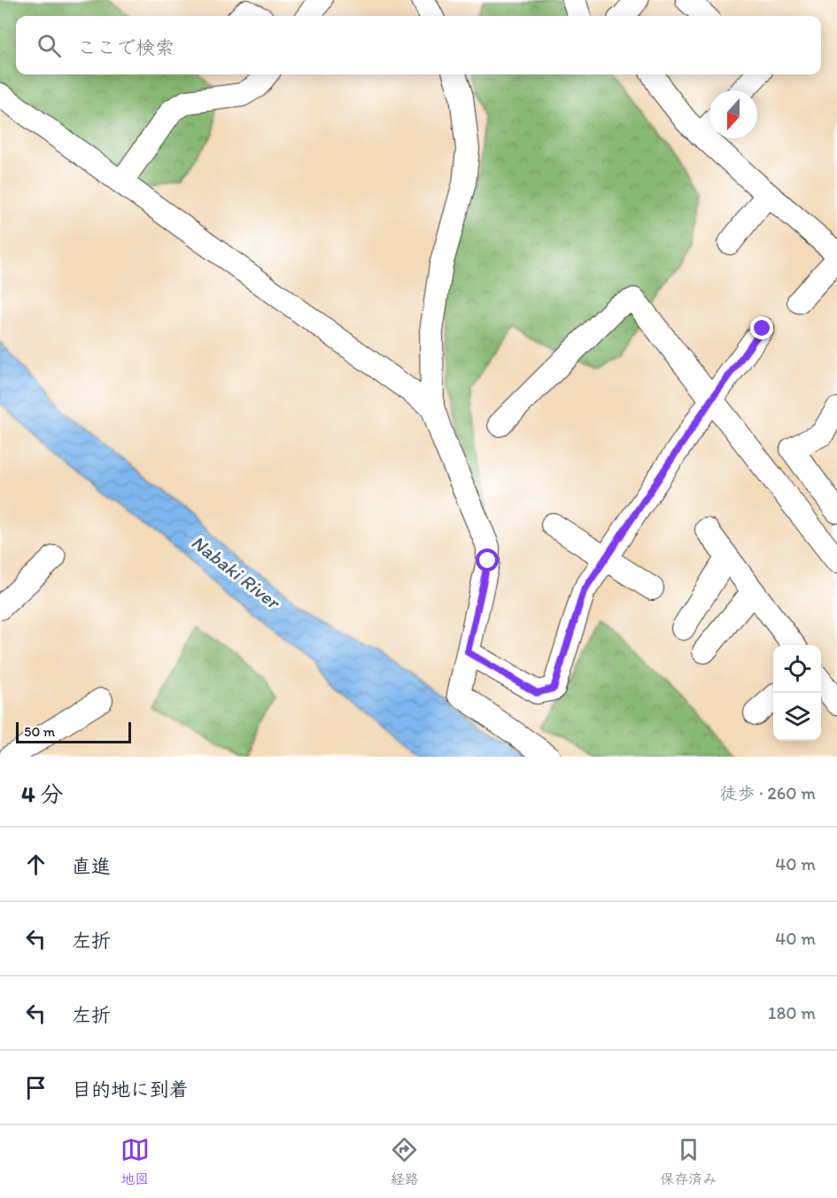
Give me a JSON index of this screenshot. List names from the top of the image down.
{
  "water": ["Nabaki River"],
  "scale_bar": "50 m",
  "north": "bottom",
  "page": {
    "search": "ここで検索",
    "scale": "50 m",
    "heading": ["4 分", "徒歩 · 260 m"],
    "list": [
      ["直進", "40 m"],
      ["左折", "40 m"],
      ["左折", "180 m"],
      "目的地に到着"
    ],
    "nav": ["地図", "経路", "保存済み"]
  }
}
